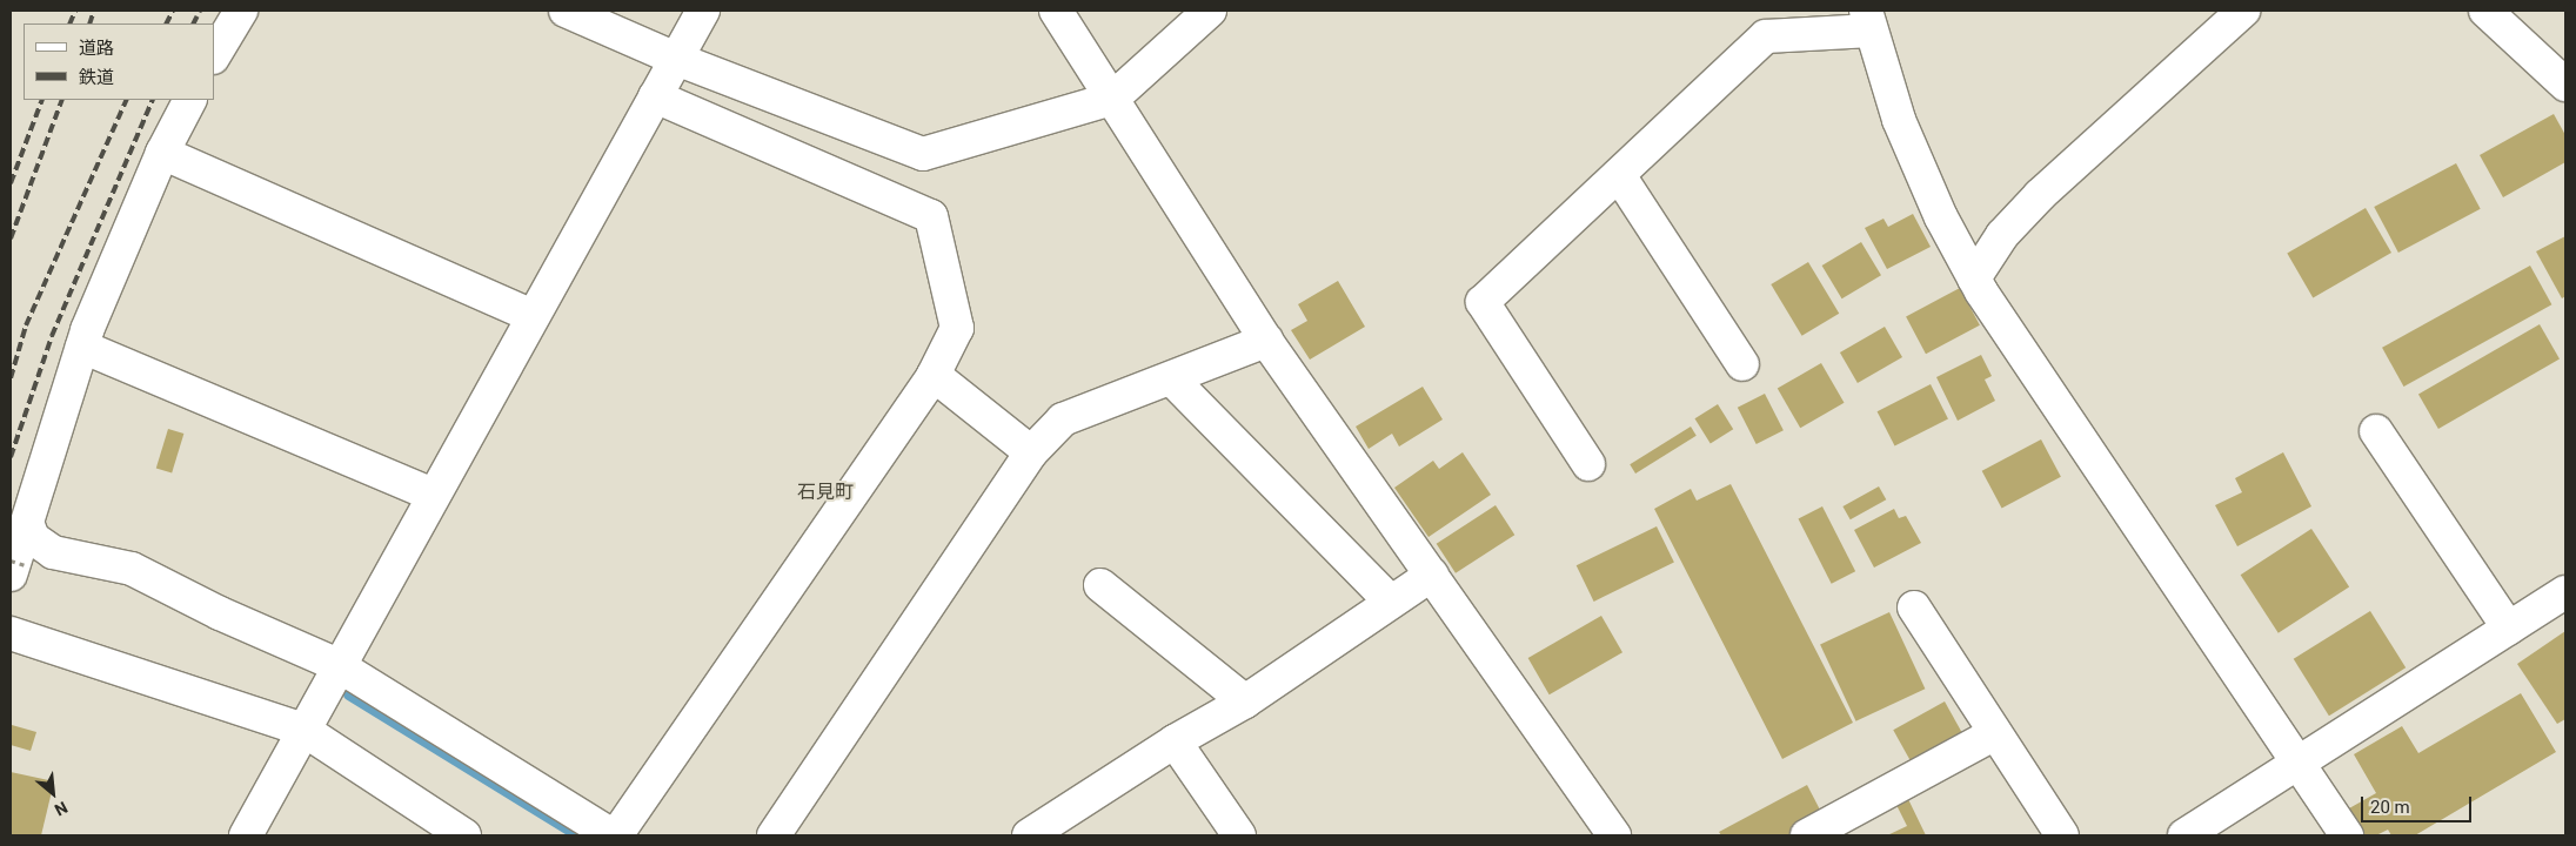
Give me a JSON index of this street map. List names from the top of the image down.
{
  "districts": ["石見町"],
  "legend": ["道路", "鉄道"],
  "scale_bar": "20 m",
  "north": "bottom right"
}
